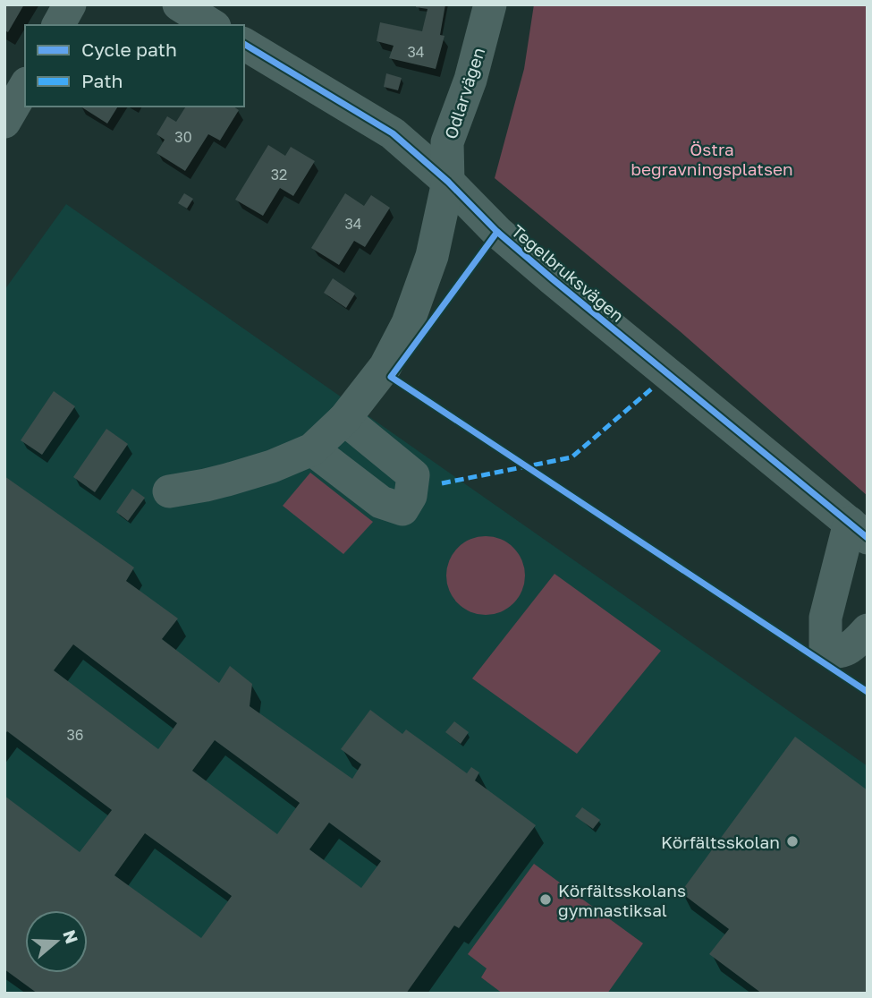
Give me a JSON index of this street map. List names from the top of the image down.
{
  "streets": {
    "street": ["Odlarvägen", "Tegelbruksvägen"]
  },
  "crossings": [
    ["Odlarvägen", "Tegelbruksvägen"]
  ],
  "parks": ["Östra begravningsplatsen"],
  "places": ["Körfältsskolan", "Körfältsskolans gymnastiksal"],
  "house_numbers": [
    "34",
    "30",
    "32",
    "34",
    "36"
  ],
  "legend": ["Cycle path", "Path"],
  "north": "right"
}
